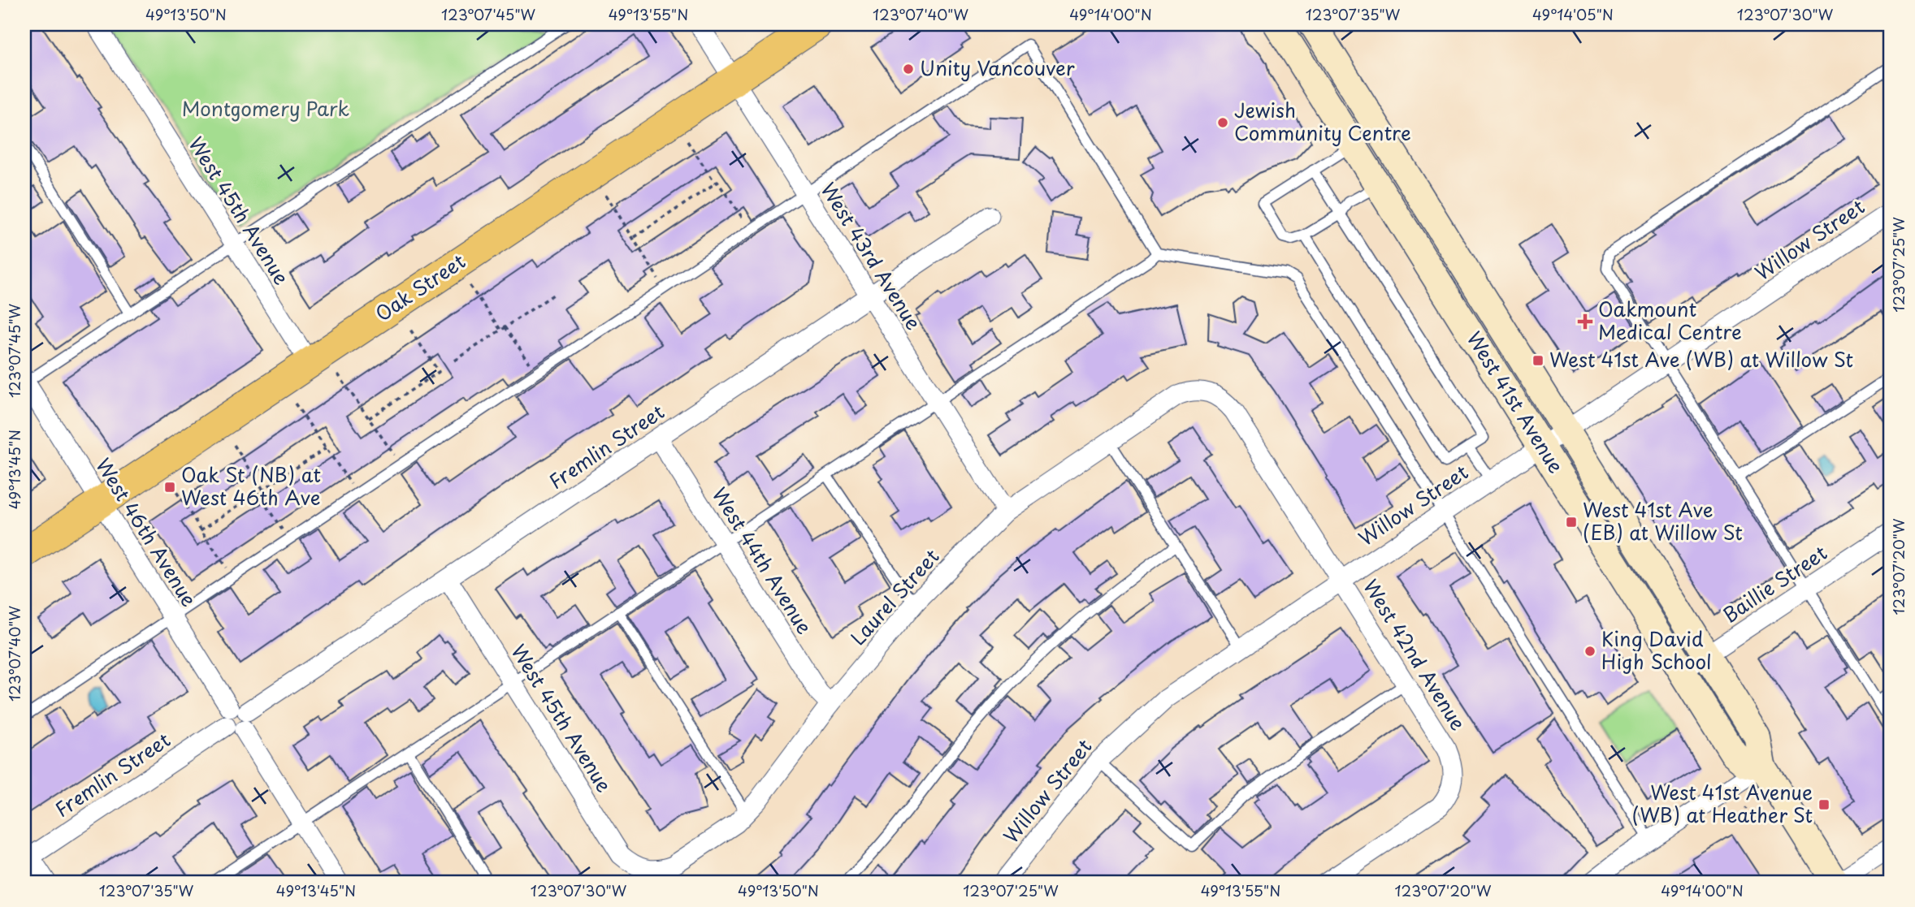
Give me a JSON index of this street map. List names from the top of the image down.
{
  "streets": {
    "main road": ["Oak Street", "West 41st Avenue"],
    "street": [
      "West 45th Avenue",
      "Willow Street",
      "West 43rd Avenue",
      "Fremlin Street",
      "West 46th Avenue",
      "West 44th Avenue",
      "Baillie Street",
      "Laurel Street",
      "West 42nd Avenue"
    ]
  },
  "crossings": [
    ["West 45th Avenue", "Oak Street"],
    ["West 45th Avenue", "Fremlin Street"],
    ["West 45th Avenue", "Laurel Street"],
    ["Willow Street", "West 41st Avenue"],
    ["Willow Street", "West 42nd Avenue"],
    ["West 43rd Avenue", "Oak Street"],
    ["West 43rd Avenue", "Fremlin Street"],
    ["West 43rd Avenue", "Laurel Street"],
    ["Oak Street", "West 46th Avenue"],
    ["West 41st Avenue", "Baillie Street"],
    ["Fremlin Street", "West 46th Avenue"],
    ["Fremlin Street", "West 44th Avenue"],
    ["West 44th Avenue", "Laurel Street"],
    ["Laurel Street", "West 42nd Avenue"]
  ],
  "parks": ["Montgomery Park"],
  "places": {
    "other": ["Unity Vancouver", "Jewish Community Centre", "King David High School"],
    "health": ["Oakmount Medical Centre"],
    "transit": [
      "West 41st Ave (WB) at Willow St",
      "Oak St (NB) at West 46th Ave",
      "West 41st Ave (EB) at Willow St",
      "West 41st Avenue (WB) at Heather St"
    ]
  },
  "coordinates": [
    "49°13'50\"N",
    "123°07'45\"W",
    "49°13'55\"N",
    "123°07'40\"W",
    "49°14'00\"N",
    "123°07'35\"W",
    "49°14'05\"N",
    "123°07'30\"W",
    "123°07'25\"W",
    "49°13'45\"N",
    "123°07'20\"W"
  ]
}
